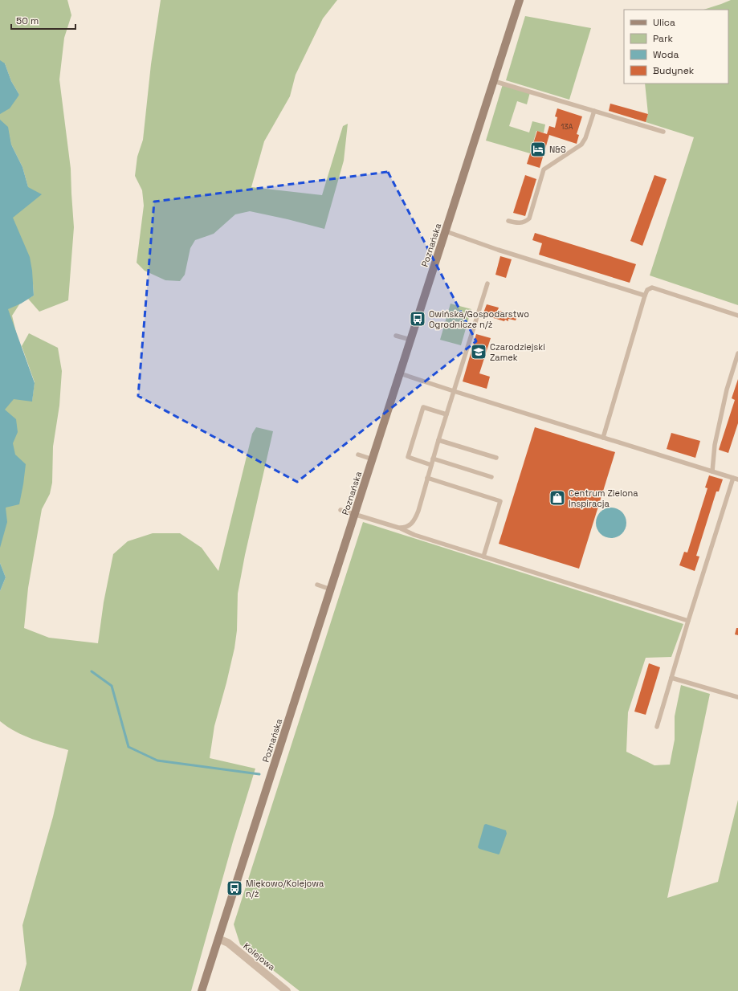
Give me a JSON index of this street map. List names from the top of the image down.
{
  "streets": {
    "main road": ["Poznańska"],
    "street": ["Kolejowa"]
  },
  "crossings": [
    ["Poznańska", "Kolejowa"]
  ],
  "places": {
    "hotel": ["N&S"],
    "bus stop": ["Owińska/Gospodarstwo Ogrodnicze n/ż", "Miękowo/Kolejowa n/ż"],
    "school or university": ["Czarodziejski Zamek"],
    "shop": ["Centrum Zielona Inspiracja"]
  },
  "house_numbers": ["13A"],
  "legend": [
    "Ulica",
    "Park",
    "Woda",
    "Budynek"
  ],
  "scale_bar": "50 m"
}
